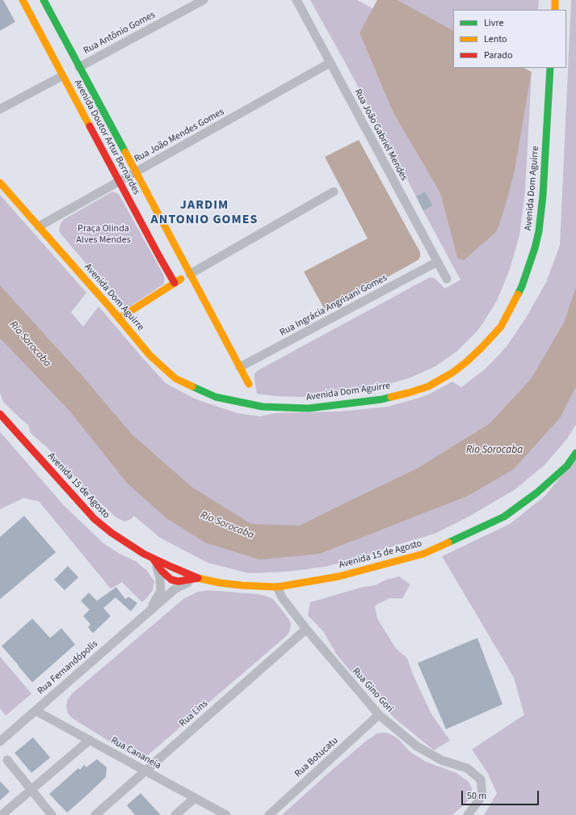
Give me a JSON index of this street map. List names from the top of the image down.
{
  "streets": {
    "main road": ["Avenida Doutor Artur Bernardes", "Avenida Dom Aguirre", "Avenida 15 de Agosto"],
    "street": [
      "Rua Antônio Gomes",
      "Rua João Gabriel Mendes",
      "Rua João Mendes Gomes",
      "Rua Ingrácia Angrisani Gomes",
      "Rua Fernandópolis",
      "Rua Gino Gori",
      "Rua Lins",
      "Rua Cananeia",
      "Rua Botucatu"
    ]
  },
  "crossings": [
    ["Rua Antônio Gomes", "Avenida Doutor Artur Bernardes"],
    ["Rua João Gabriel Mendes", "Rua João Mendes Gomes"],
    ["Rua João Gabriel Mendes", "Rua Ingrácia Angrisani Gomes"],
    ["Rua João Mendes Gomes", "Avenida Doutor Artur Bernardes"],
    ["Rua João Mendes Gomes", "Avenida Dom Aguirre"],
    ["Avenida Doutor Artur Bernardes", "Rua Ingrácia Angrisani Gomes"],
    ["Avenida 15 de Agosto", "Rua Fernandópolis"],
    ["Avenida 15 de Agosto", "Rua Gino Gori"],
    ["Rua Fernandópolis", "Rua Cananeia"],
    ["Rua Gino Gori", "Rua Lins"],
    ["Rua Gino Gori", "Rua Botucatu"],
    ["Rua Lins", "Rua Cananeia"]
  ],
  "districts": ["JARDIM ANTONIO GOMES"],
  "water": ["Rio Sorocaba"],
  "parks": ["Praça Olinda Alves Mendes"],
  "legend": ["Livre", "Lento", "Parado"],
  "scale_bar": "50 m"
}
